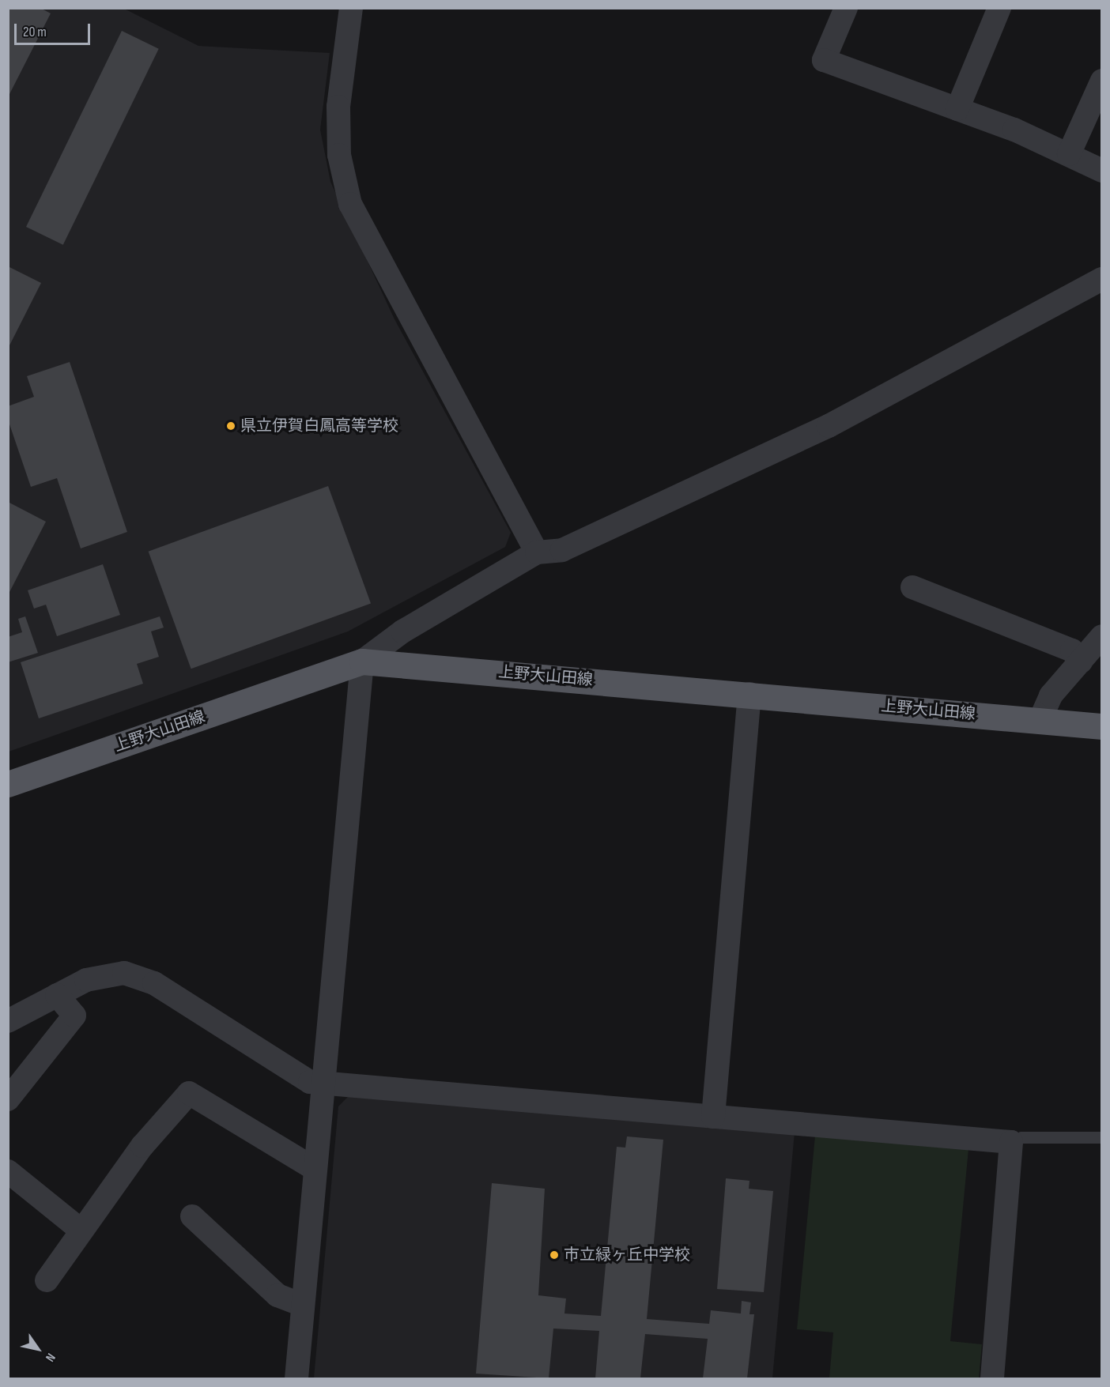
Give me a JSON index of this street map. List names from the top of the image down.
{
  "streets": {
    "main road": ["上野大山田線"]
  },
  "places": ["県立伊賀白鳳高等学校", "市立緑ヶ丘中学校"],
  "scale_bar": "20 m",
  "north": "bottom right"
}
